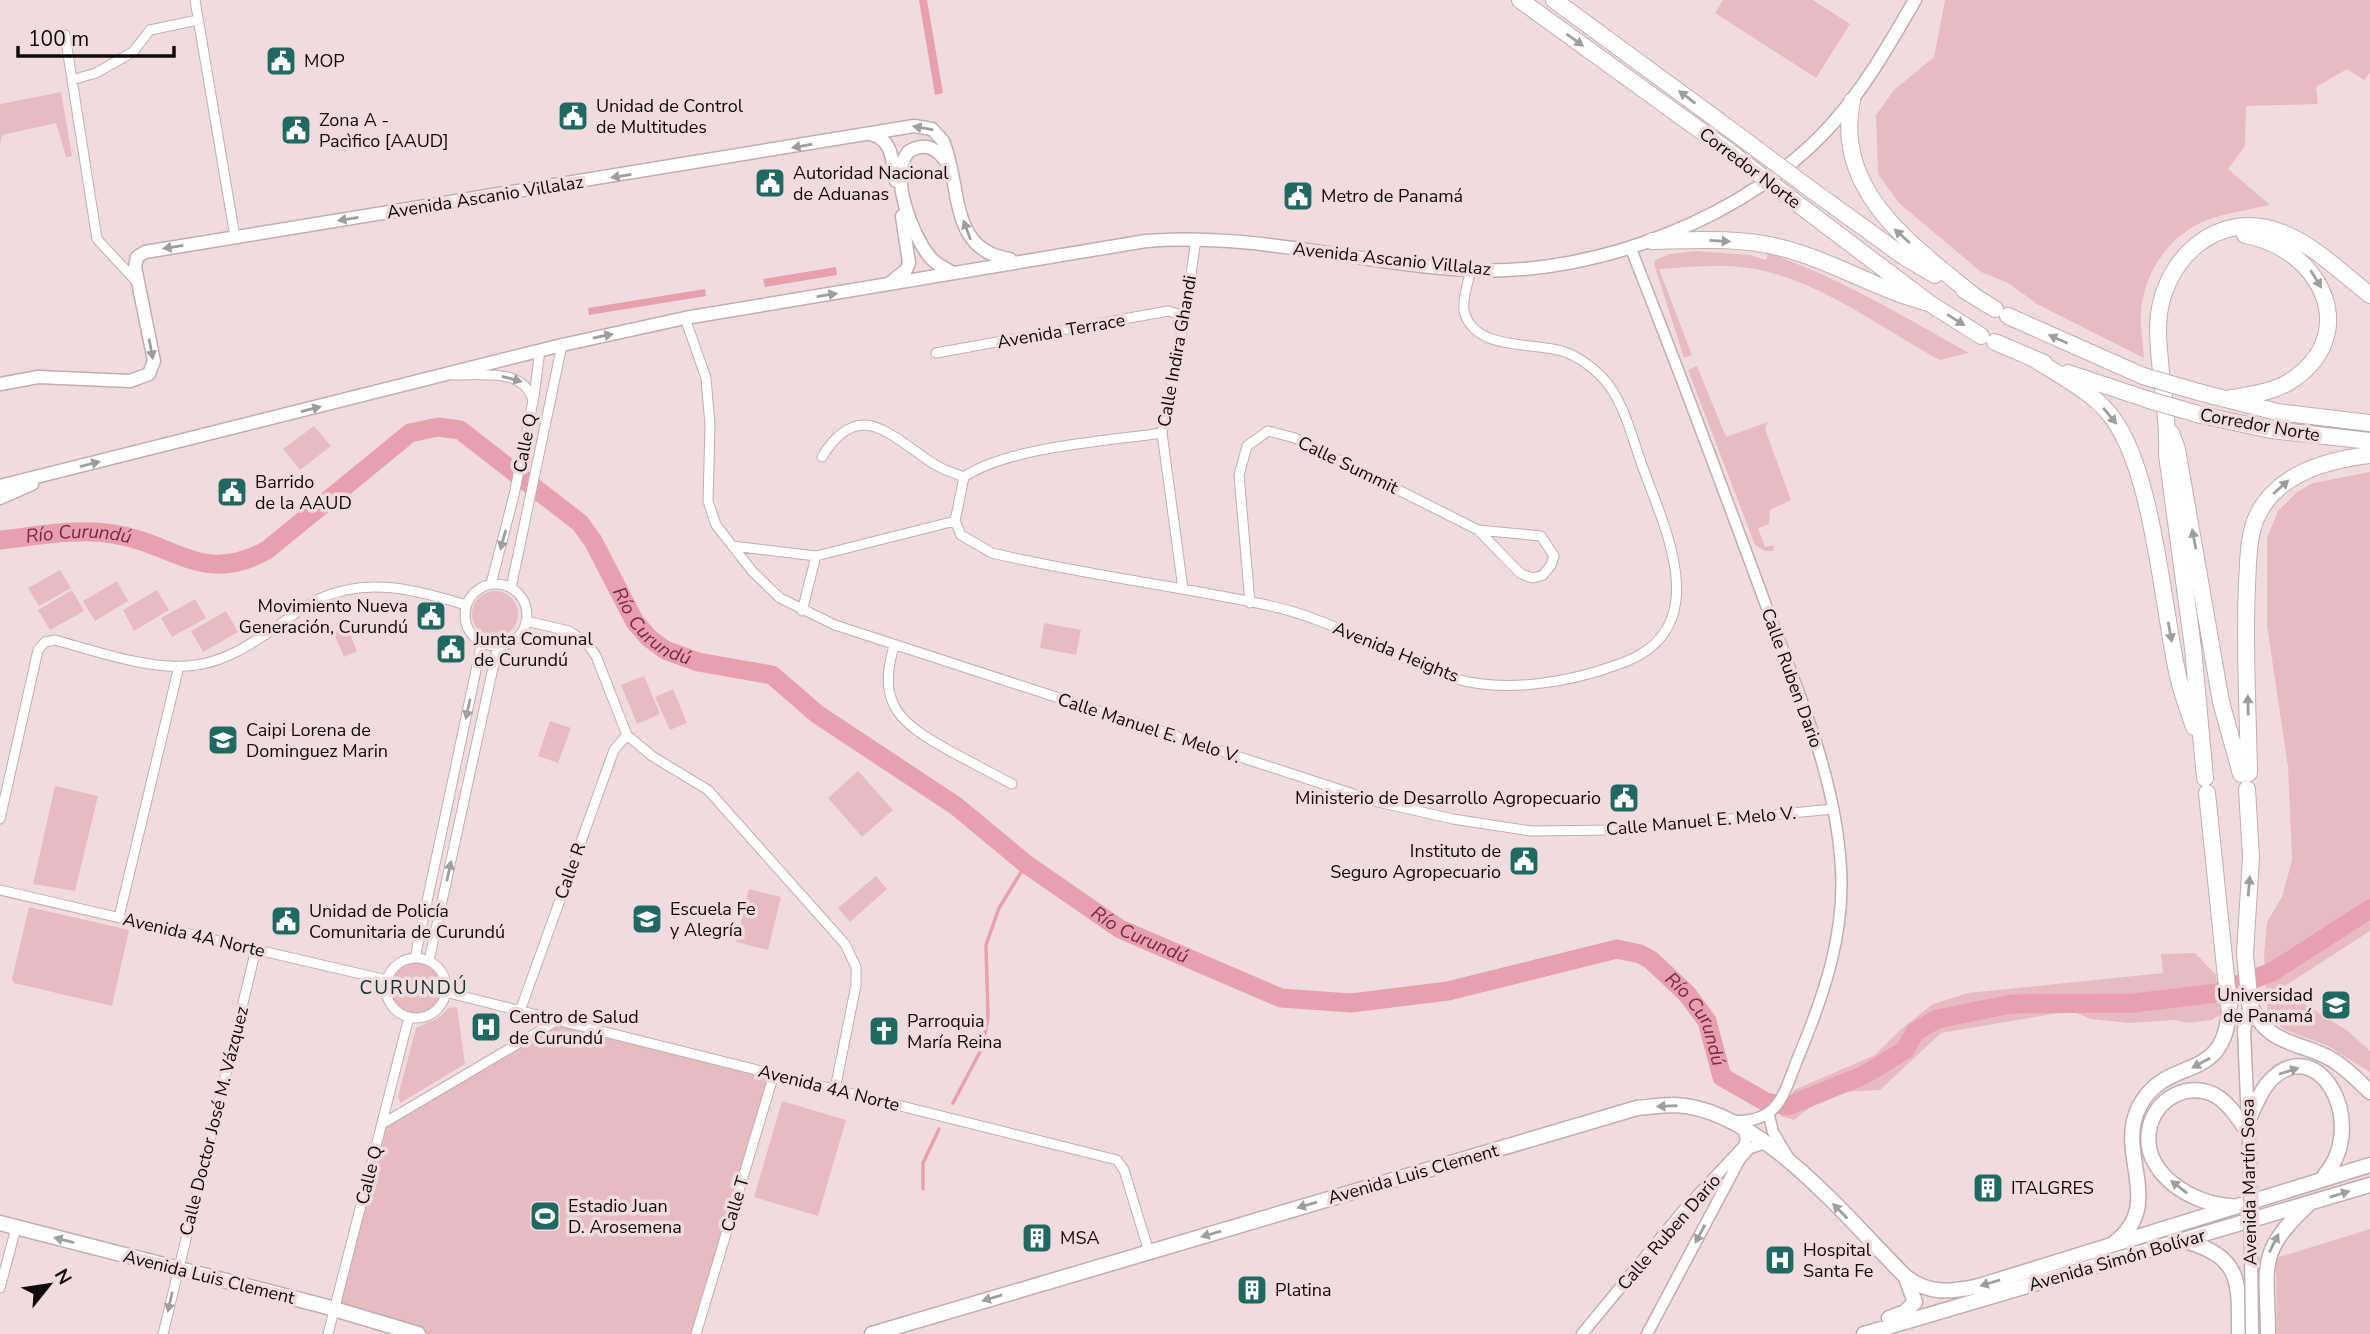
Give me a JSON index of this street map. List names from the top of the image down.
{
  "streets": {
    "highway": ["Corredor Norte"],
    "main road": [
      "Avenida Ascanio Villalaz",
      "Avenida Luis Clement",
      "Avenida Martín Sosa",
      "Avenida Simón Bolívar"
    ],
    "street": [
      "Avenida Terrace",
      "Calle Indira Ghandi",
      "Calle Q",
      "Calle Summit",
      "Avenida Heights",
      "Calle Ruben Dario",
      "Calle Manuel E. Melo V.",
      "Calle R",
      "Avenida 4A Norte",
      "Calle Doctor José M. Vázquez",
      "Calle T"
    ]
  },
  "crossings": [
    ["Avenida Ascanio Villalaz", "Calle Indira Ghandi"],
    ["Avenida Ascanio Villalaz", "Calle Q"],
    ["Avenida Ascanio Villalaz", "Avenida Heights"],
    ["Avenida Ascanio Villalaz", "Calle Ruben Dario"],
    ["Avenida Ascanio Villalaz", "Calle Manuel E. Melo V."],
    ["Avenida Terrace", "Calle Indira Ghandi"],
    ["Calle Indira Ghandi", "Avenida Heights"],
    ["Calle Q", "Avenida 4A Norte"],
    ["Calle Q", "Avenida Luis Clement"],
    ["Calle Summit", "Avenida Heights"],
    ["Calle Ruben Dario", "Calle Manuel E. Melo V."],
    ["Calle Ruben Dario", "Avenida Luis Clement"],
    ["Calle R", "Avenida 4A Norte"],
    ["Avenida 4A Norte", "Calle Doctor José M. Vázquez"],
    ["Avenida 4A Norte", "Avenida Luis Clement"],
    ["Avenida 4A Norte", "Calle T"],
    ["Calle Doctor José M. Vázquez", "Avenida Luis Clement"],
    ["Avenida Luis Clement", "Avenida Simón Bolívar"]
  ],
  "one_way": ["Avenida Luis Clement"],
  "districts": ["CURUNDÚ"],
  "water": ["Río Curundú"],
  "places": {
    "public building": [
      "MOP",
      "Unidad de Control de Multitudes",
      "Zona A - Pacìfico [AAUD]",
      "Autoridad Nacional de Aduanas",
      "Metro de Panamá",
      "Barrido de la AAUD",
      "Movimiento Nueva Generación, Curundú",
      "Junta Comunal de Curundú",
      "Ministerio de Desarrollo Agropecuario",
      "Instituto de Seguro Agropecuario",
      "Unidad de Policía Comunitaria de Curundú"
    ],
    "school or university": ["Caipi Lorena de Dominguez Marin", "Escuela Fe y Alegría", "Universidad de Panamá"],
    "hospital": ["Centro de Salud de Curundú", "Hospital Santa Fe"],
    "church": ["Parroquia María Reina"],
    "building": ["ITALGRES", "MSA", "Platina"],
    "sports": ["Estadio Juan D. Arosemena"]
  },
  "scale_bar": "100 m",
  "north": "top right"
}
